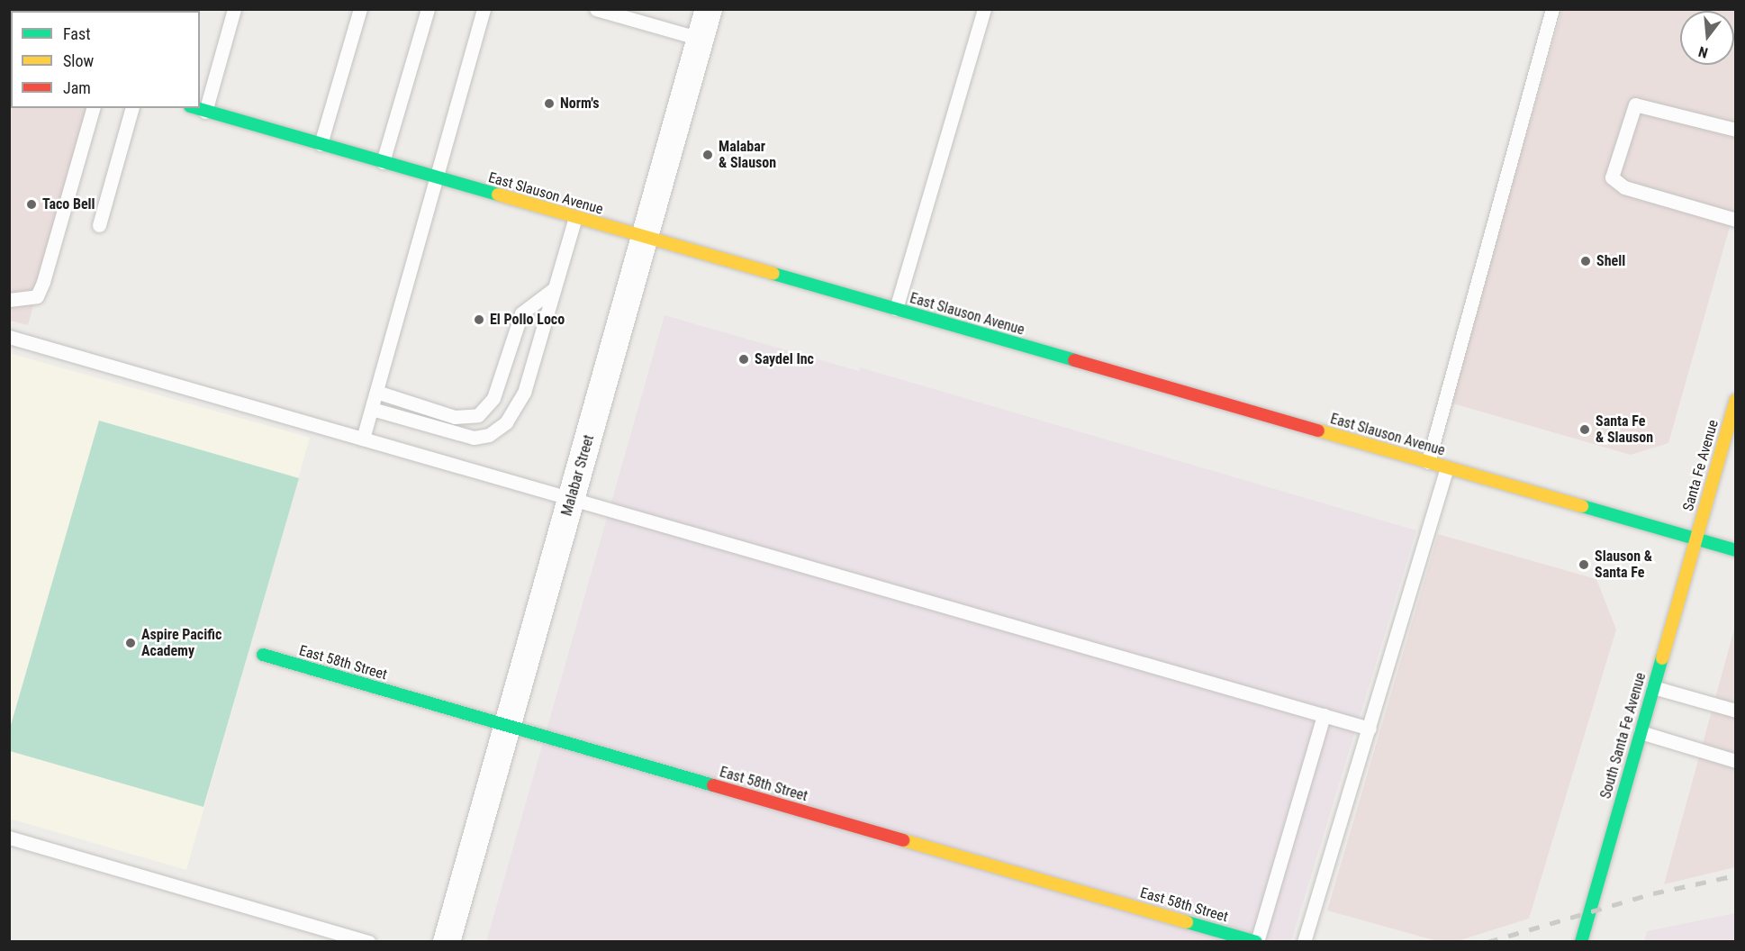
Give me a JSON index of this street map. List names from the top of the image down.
{
  "streets": {
    "main road": [
      "East Slauson Avenue",
      "Santa Fe Avenue",
      "East 58th Street",
      "South Santa Fe Avenue"
    ],
    "street": ["Malabar Street"]
  },
  "crossings": [
    ["East Slauson Avenue", "Santa Fe Avenue"],
    ["East Slauson Avenue", "Malabar Street"],
    ["East Slauson Avenue", "South Santa Fe Avenue"],
    ["Santa Fe Avenue", "South Santa Fe Avenue"],
    ["Malabar Street", "East 58th Street"]
  ],
  "places": [
    "Norm's",
    "Malabar & Slauson",
    "Taco Bell",
    "Shell",
    "El Pollo Loco",
    "Saydel Inc",
    "Santa Fe & Slauson",
    "Slauson & Santa Fe",
    "Aspire Pacific Academy"
  ],
  "legend": ["Fast", "Slow", "Jam"],
  "north": "bottom"
}
